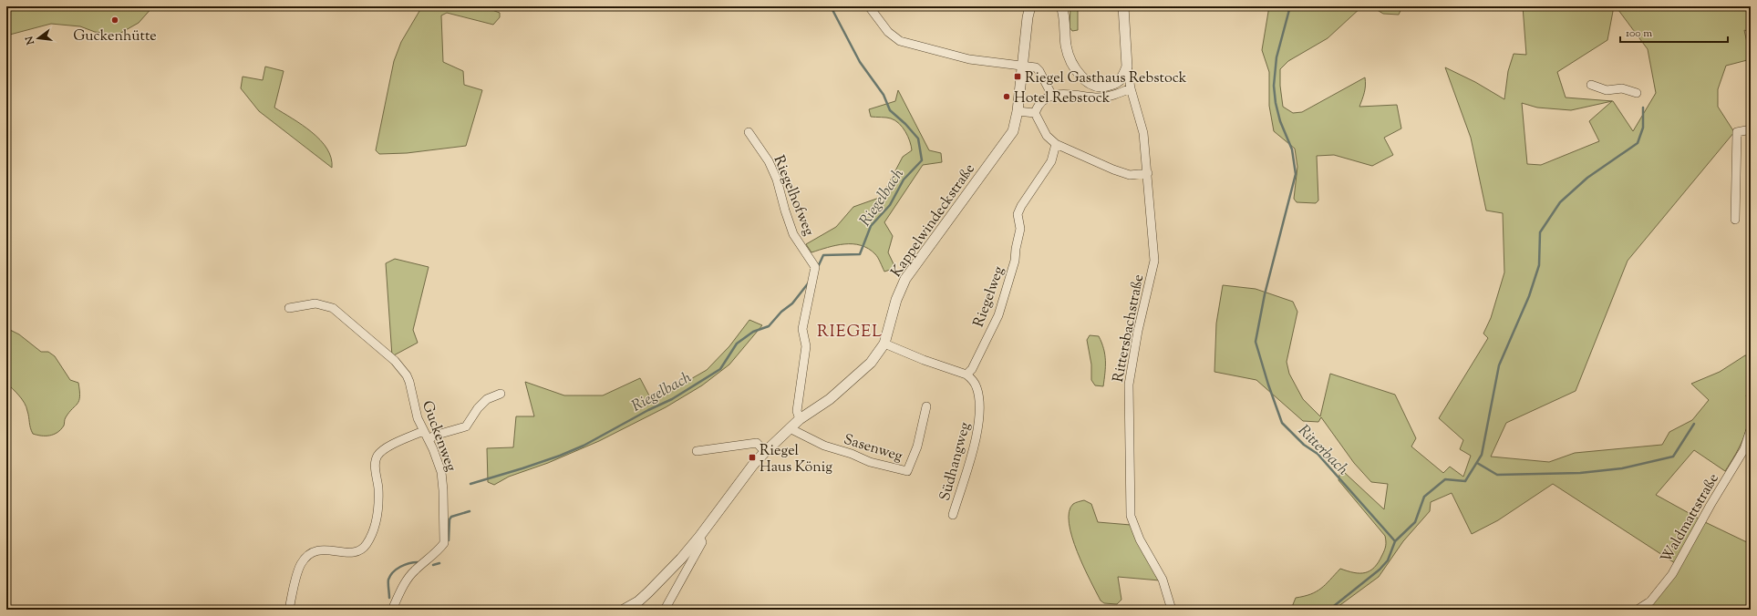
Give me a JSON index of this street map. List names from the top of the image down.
{
  "streets": {
    "street": [
      "Riegelhofweg",
      "Kappelwindeckstraße",
      "Riegelweg",
      "Rittersbachstraße",
      "Guckenweg",
      "Sasenweg",
      "Südhangweg",
      "Waldmattstraße"
    ]
  },
  "crossings": [
    ["Riegelhofweg", "Kappelwindeckstraße"],
    ["Kappelwindeckstraße", "Sasenweg"],
    ["Riegelweg", "Südhangweg"]
  ],
  "districts": ["RIEGEL"],
  "water": ["Riegelbach", "Ritterbach"],
  "places": {
    "other": ["Guckenhütte", "Hotel Rebstock"],
    "transit": ["Riegel Gasthaus Rebstock", "Riegel Haus König"]
  },
  "scale_bar": "100 m",
  "north": "left"
}
